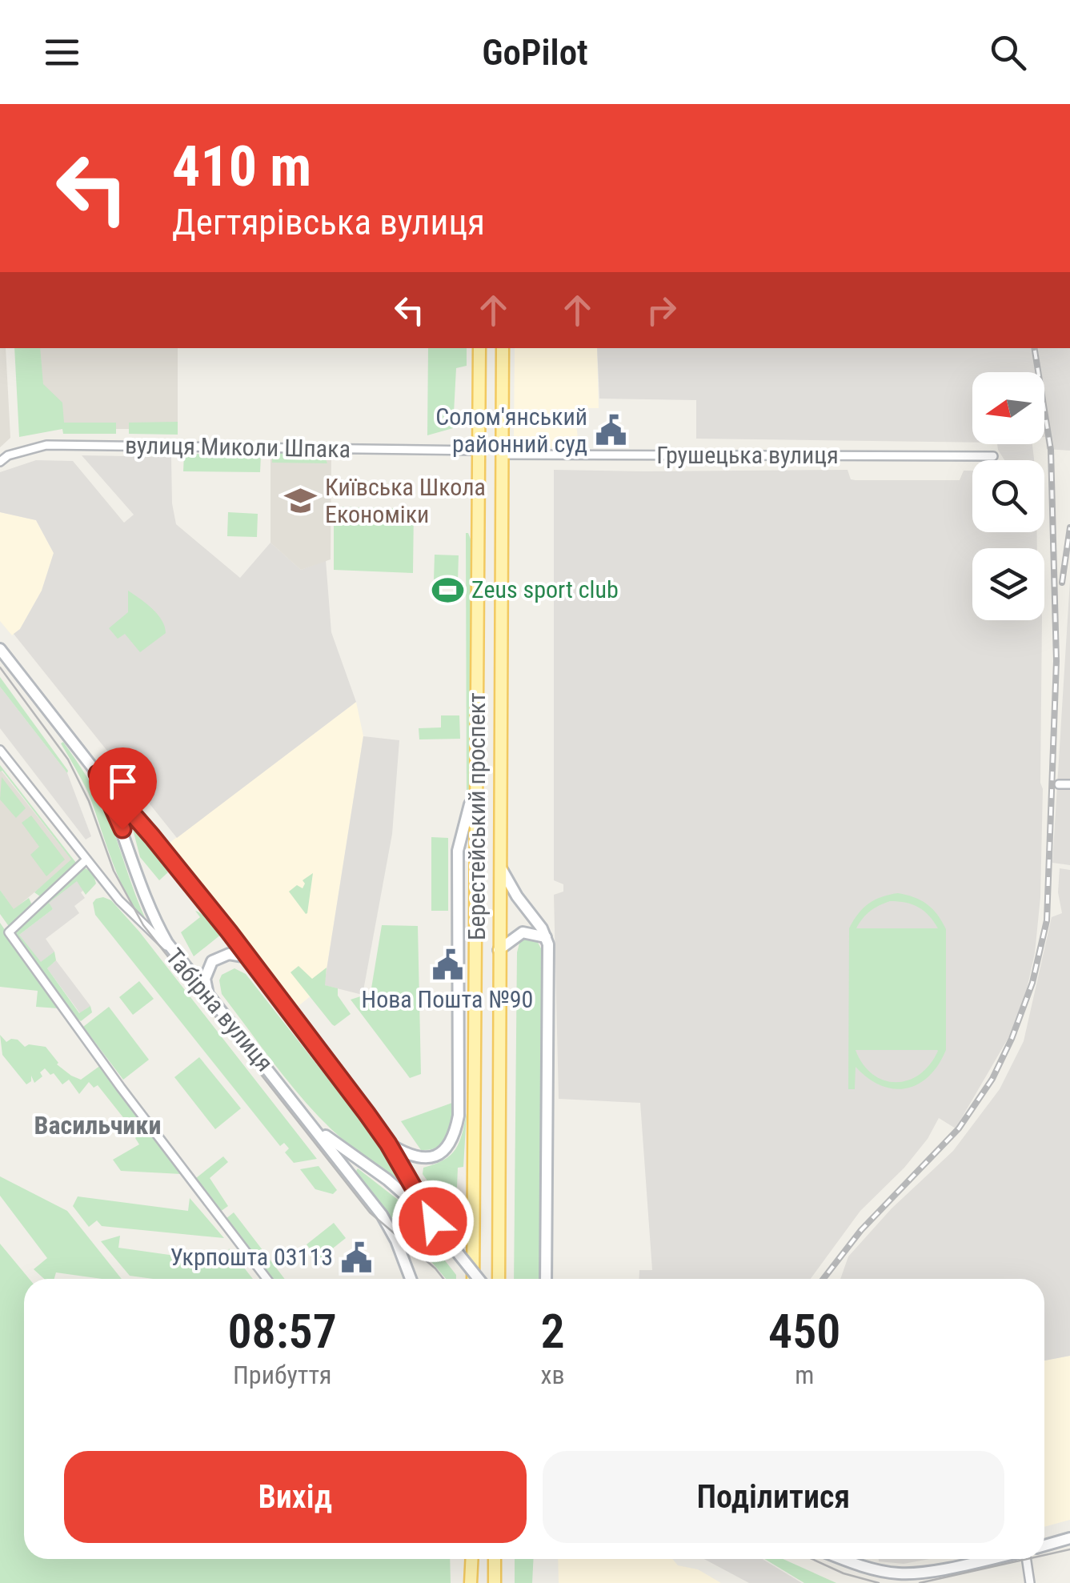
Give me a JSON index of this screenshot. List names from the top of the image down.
{
  "streets": {
    "main road": ["Берестейський проспект", "Табірна вулиця"],
    "street": ["вулиця Миколи Шпака", "Грушецька вулиця"]
  },
  "crossings": [
    ["вулиця Миколи Шпака", "Берестейський проспект"],
    ["Грушецька вулиця", "Берестейський проспект"]
  ],
  "districts": ["Васильчики"],
  "places": {
    "public building": ["Солом'янський районний суд", "Нова Пошта №90", "Укрпошта 03113"],
    "school or university": ["Київська Школа Економіки"],
    "sports": ["Zeus sport club"]
  },
  "north": "left",
  "page": {
    "header": "GoPilot",
    "turn": ["410 m", "Дегтярівська вулиця"],
    "eta": [
      "08:57",
      "Прибуття",
      "2",
      "хв",
      "450",
      "m"
    ],
    "buttons": ["Вихід", "Поділитися"]
  }
}
